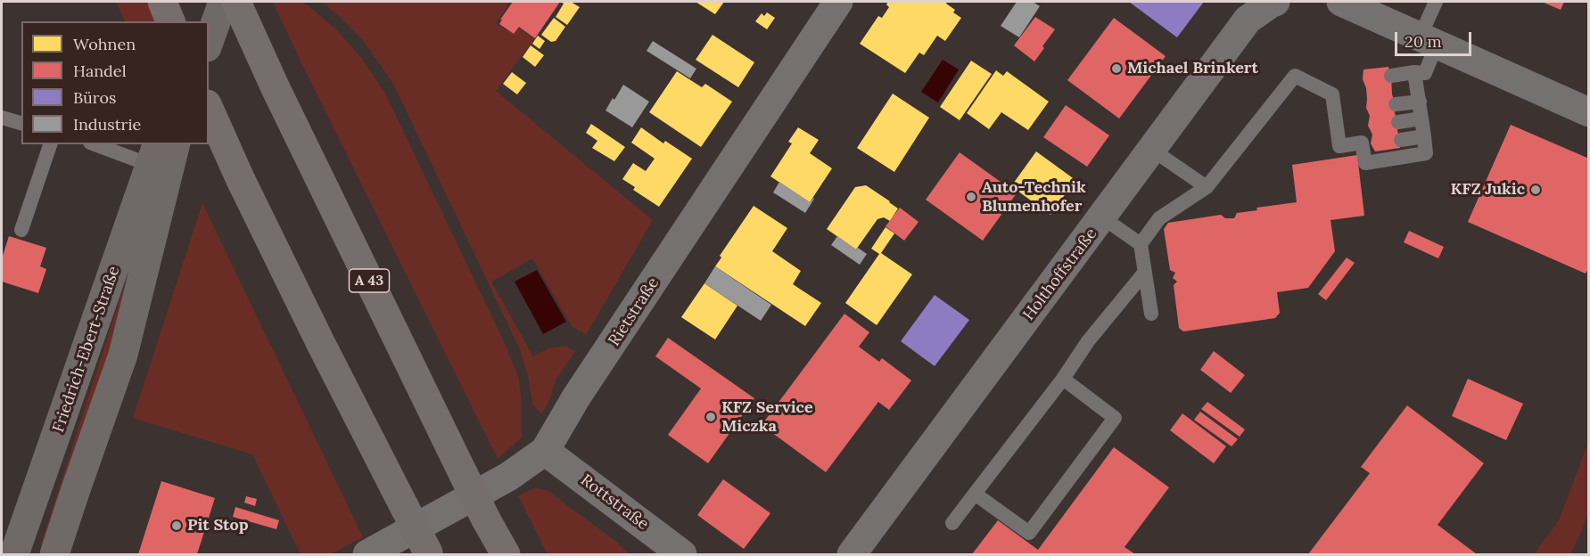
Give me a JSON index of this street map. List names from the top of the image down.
{
  "streets": {
    "highway": ["A 43"],
    "main road": ["Friedrich-Ebert-Straße"],
    "street": ["Holthoffstraße", "Rietstraße", "Rottstraße"]
  },
  "crossings": [
    ["Rietstraße", "Rottstraße"]
  ],
  "places": [
    "Michael Brinkert",
    "KFZ Jukic",
    "Auto-Technik Blumenhofer",
    "KFZ Service Miczka",
    "Pit Stop"
  ],
  "legend": [
    "Wohnen",
    "Handel",
    "Büros",
    "Industrie"
  ],
  "scale_bar": "20 m"
}
